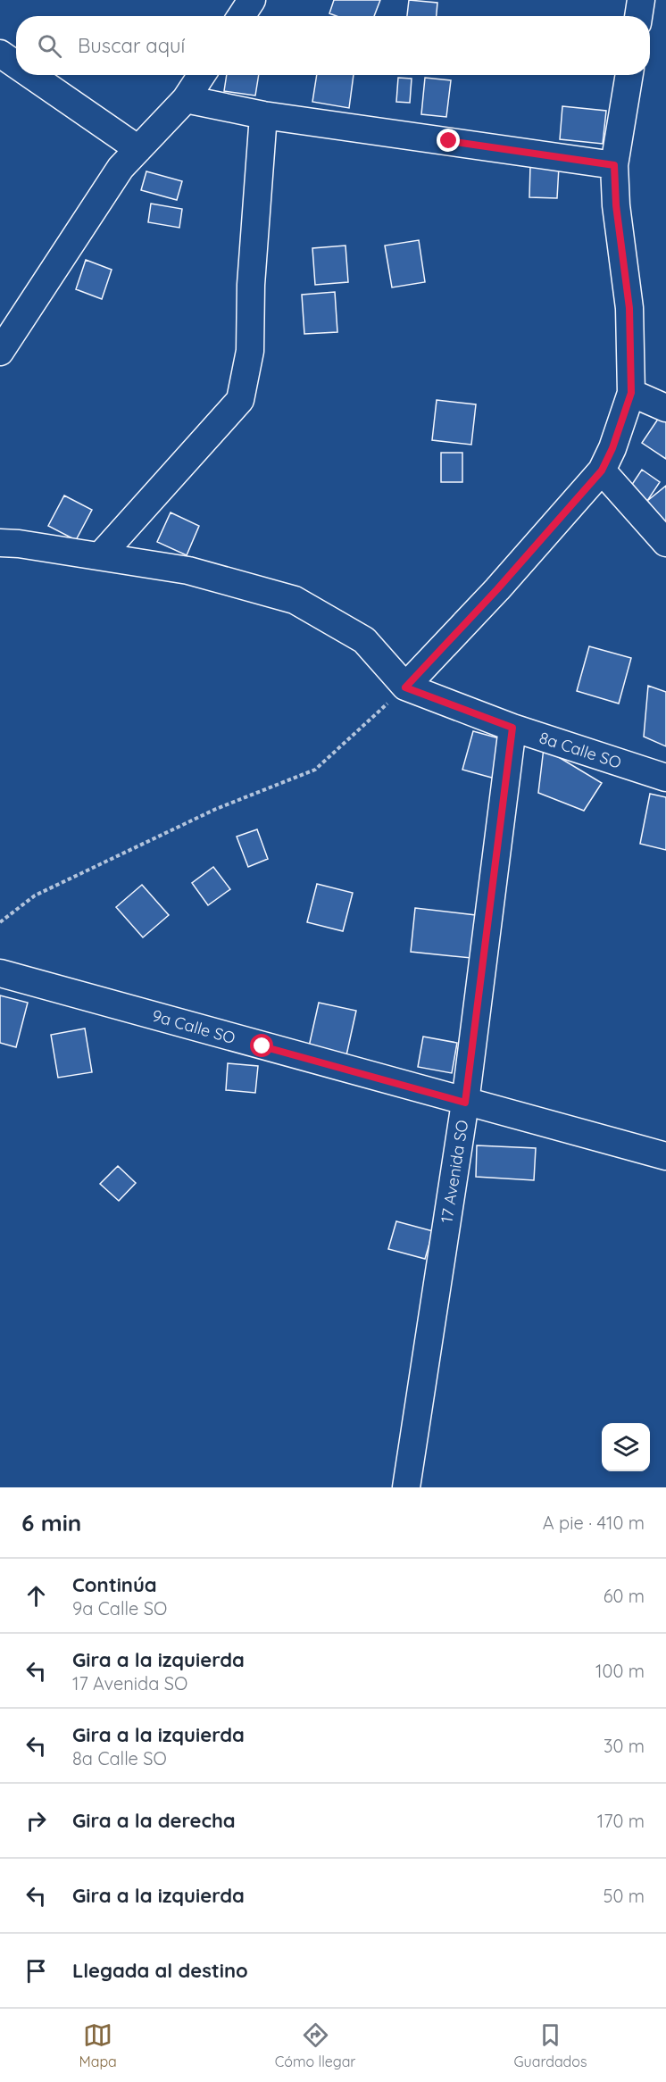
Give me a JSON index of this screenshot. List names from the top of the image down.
{
  "streets": {
    "street": ["8a Calle SO", "9a Calle SO", "17 Avenida SO"]
  },
  "crossings": [
    ["8a Calle SO", "17 Avenida SO"],
    ["9a Calle SO", "17 Avenida SO"]
  ],
  "page": {
    "search": "Buscar aquí",
    "heading": ["6 min", "A pie · 410 m"],
    "list": [
      ["Continúa", "9a Calle SO", "60 m"],
      ["Gira a la izquierda", "17 Avenida SO", "100 m"],
      ["Gira a la izquierda", "8a Calle SO", "30 m"],
      ["Gira a la derecha", "170 m"],
      ["Gira a la izquierda", "50 m"],
      "Llegada al destino"
    ],
    "nav": ["Mapa", "Cómo llegar", "Guardados"]
  }
}
